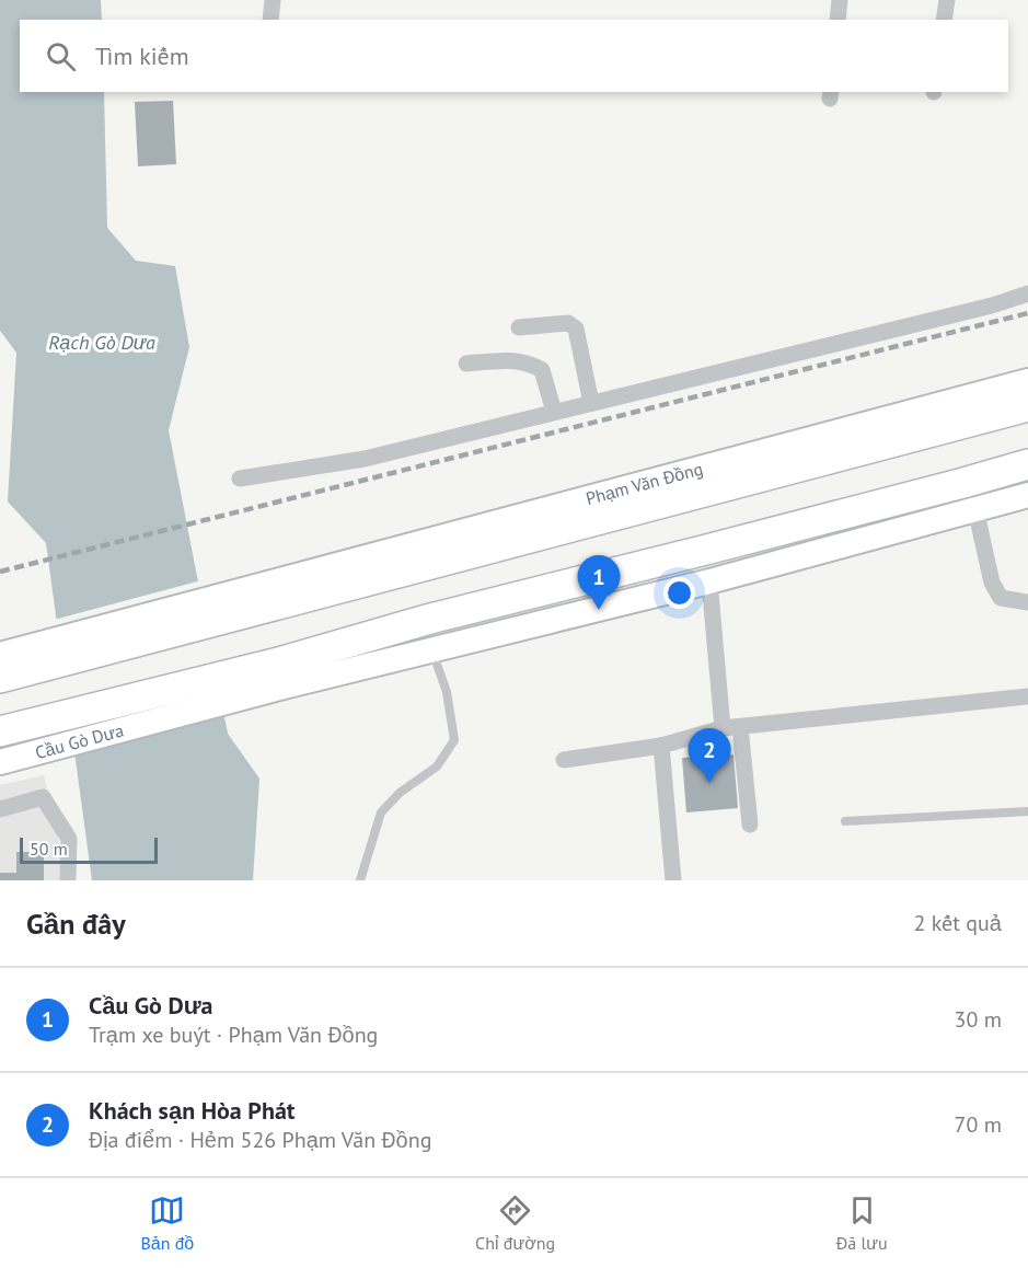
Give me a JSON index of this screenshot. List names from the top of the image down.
{
  "streets": {
    "highway": ["Phạm Văn Đồng", "Cầu Gò Dưa"]
  },
  "water": ["Rạch Gò Dưa"],
  "scale_bar": "50 m",
  "page": {
    "search": "Tìm kiếm",
    "pins": ["1", "2"],
    "scale": "50 m",
    "heading": ["Gần đây", "2 kết quả"],
    "list": [
      {
        "mark": "1",
        "name": "Cầu Gò Dưa",
        "note": "Trạm xe buýt · Phạm Văn Đồng",
        "value": "30 m"
      },
      {
        "mark": "2",
        "name": "Khách sạn Hòa Phát",
        "note": "Địa điểm · Hẻm 526 Phạm Văn Đồng",
        "value": "70 m"
      }
    ],
    "nav": ["Bản đồ", "Chỉ đường", "Đã lưu"]
  }
}
